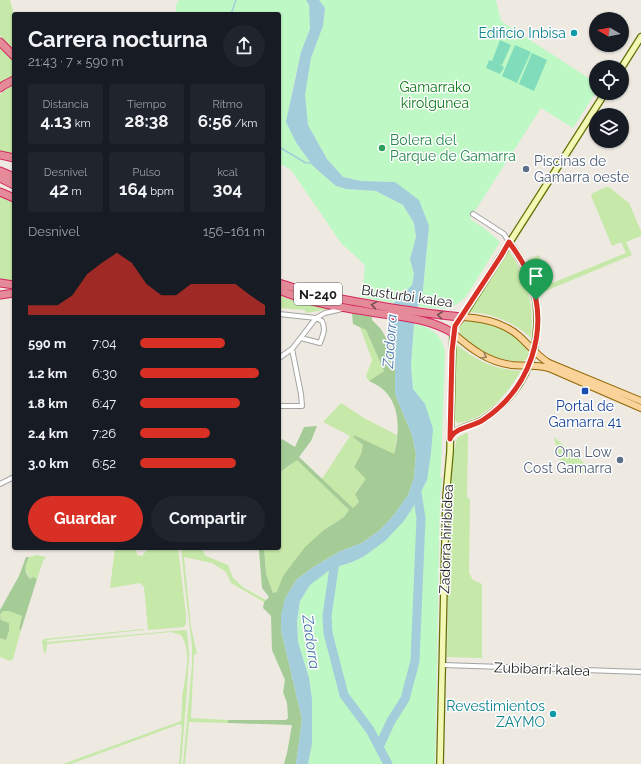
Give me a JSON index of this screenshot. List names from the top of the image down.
{
  "streets": {
    "highway": ["N-240", "Busturbi kalea"],
    "main road": ["Zadorra hiribidea"],
    "street": ["Zubibarri kalea"]
  },
  "crossings": [
    ["Busturbi kalea", "Zadorra hiribidea"],
    ["Zadorra hiribidea", "Zubibarri kalea"]
  ],
  "water": ["Zadorra"],
  "parks": ["Gamarrako kirolgunea"],
  "places": {
    "other": [
      "Edificio Inbisa",
      "Bolera del Parque de Gamarra",
      "Piscinas de Gamarra oeste",
      "Ona Low Cost Gamarra",
      "Revestimientos ZAYMO"
    ],
    "transit": ["Portal de Gamarra 41"]
  },
  "north": "left",
  "page": {
    "heading": ["Carrera nocturna", "21:43 · 7 × 590 m"],
    "stats": [
      ["Distancia", "4.13 km"],
      ["Tiempo", "28:38"],
      ["Ritmo", "6:56 /km"],
      ["Desnivel", "42 m"],
      ["Pulso", "164 bpm"],
      ["kcal", "304"]
    ],
    "chart": ["Desnivel", "156–161 m"],
    "list": [
      {
        "name": "590 m",
        "note": "7:04"
      },
      {
        "name": "1.2 km",
        "note": "6:30"
      },
      {
        "name": "1.8 km",
        "note": "6:47"
      },
      {
        "name": "2.4 km",
        "note": "7:26"
      },
      {
        "name": "3.0 km",
        "note": "6:52"
      }
    ],
    "buttons": ["Guardar", "Compartir"]
  }
}
